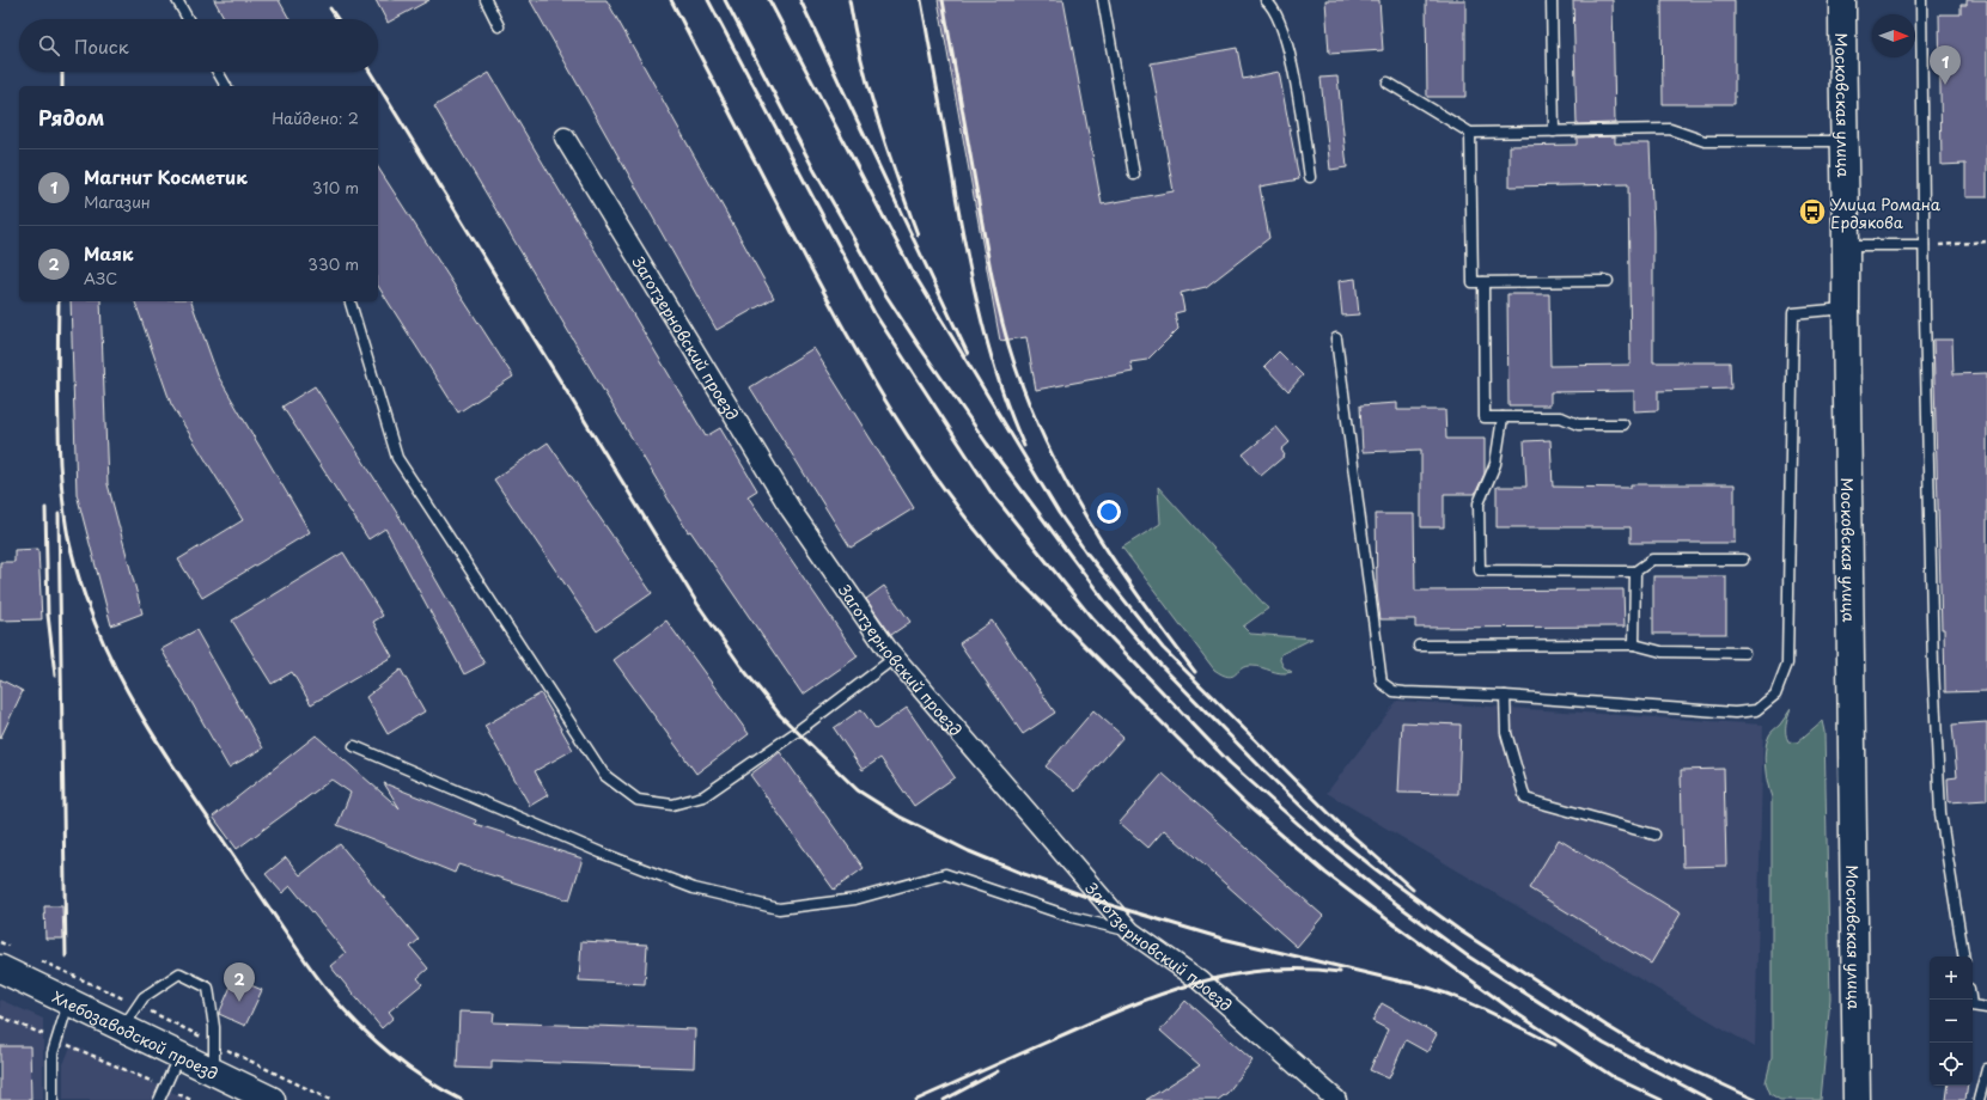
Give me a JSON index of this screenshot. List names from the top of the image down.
{
  "streets": {
    "main road": ["Московская улица", "Хлебозаводской проезд"],
    "street": ["Заготзерновский проезд"]
  },
  "places": {
    "bus stop": ["Улица Романа Ердякова"]
  },
  "north": "right",
  "page": {
    "search": "Поиск",
    "pins": ["1", "2"],
    "heading": ["Рядом", "Найдено: 2"],
    "list": [
      {
        "mark": "1",
        "name": "Магнит Косметик",
        "note": "Магазин",
        "value": "310 m"
      },
      {
        "mark": "2",
        "name": "Маяк",
        "note": "АЗС",
        "value": "330 m"
      }
    ],
    "map_buttons": ["+", "−"]
  }
}
